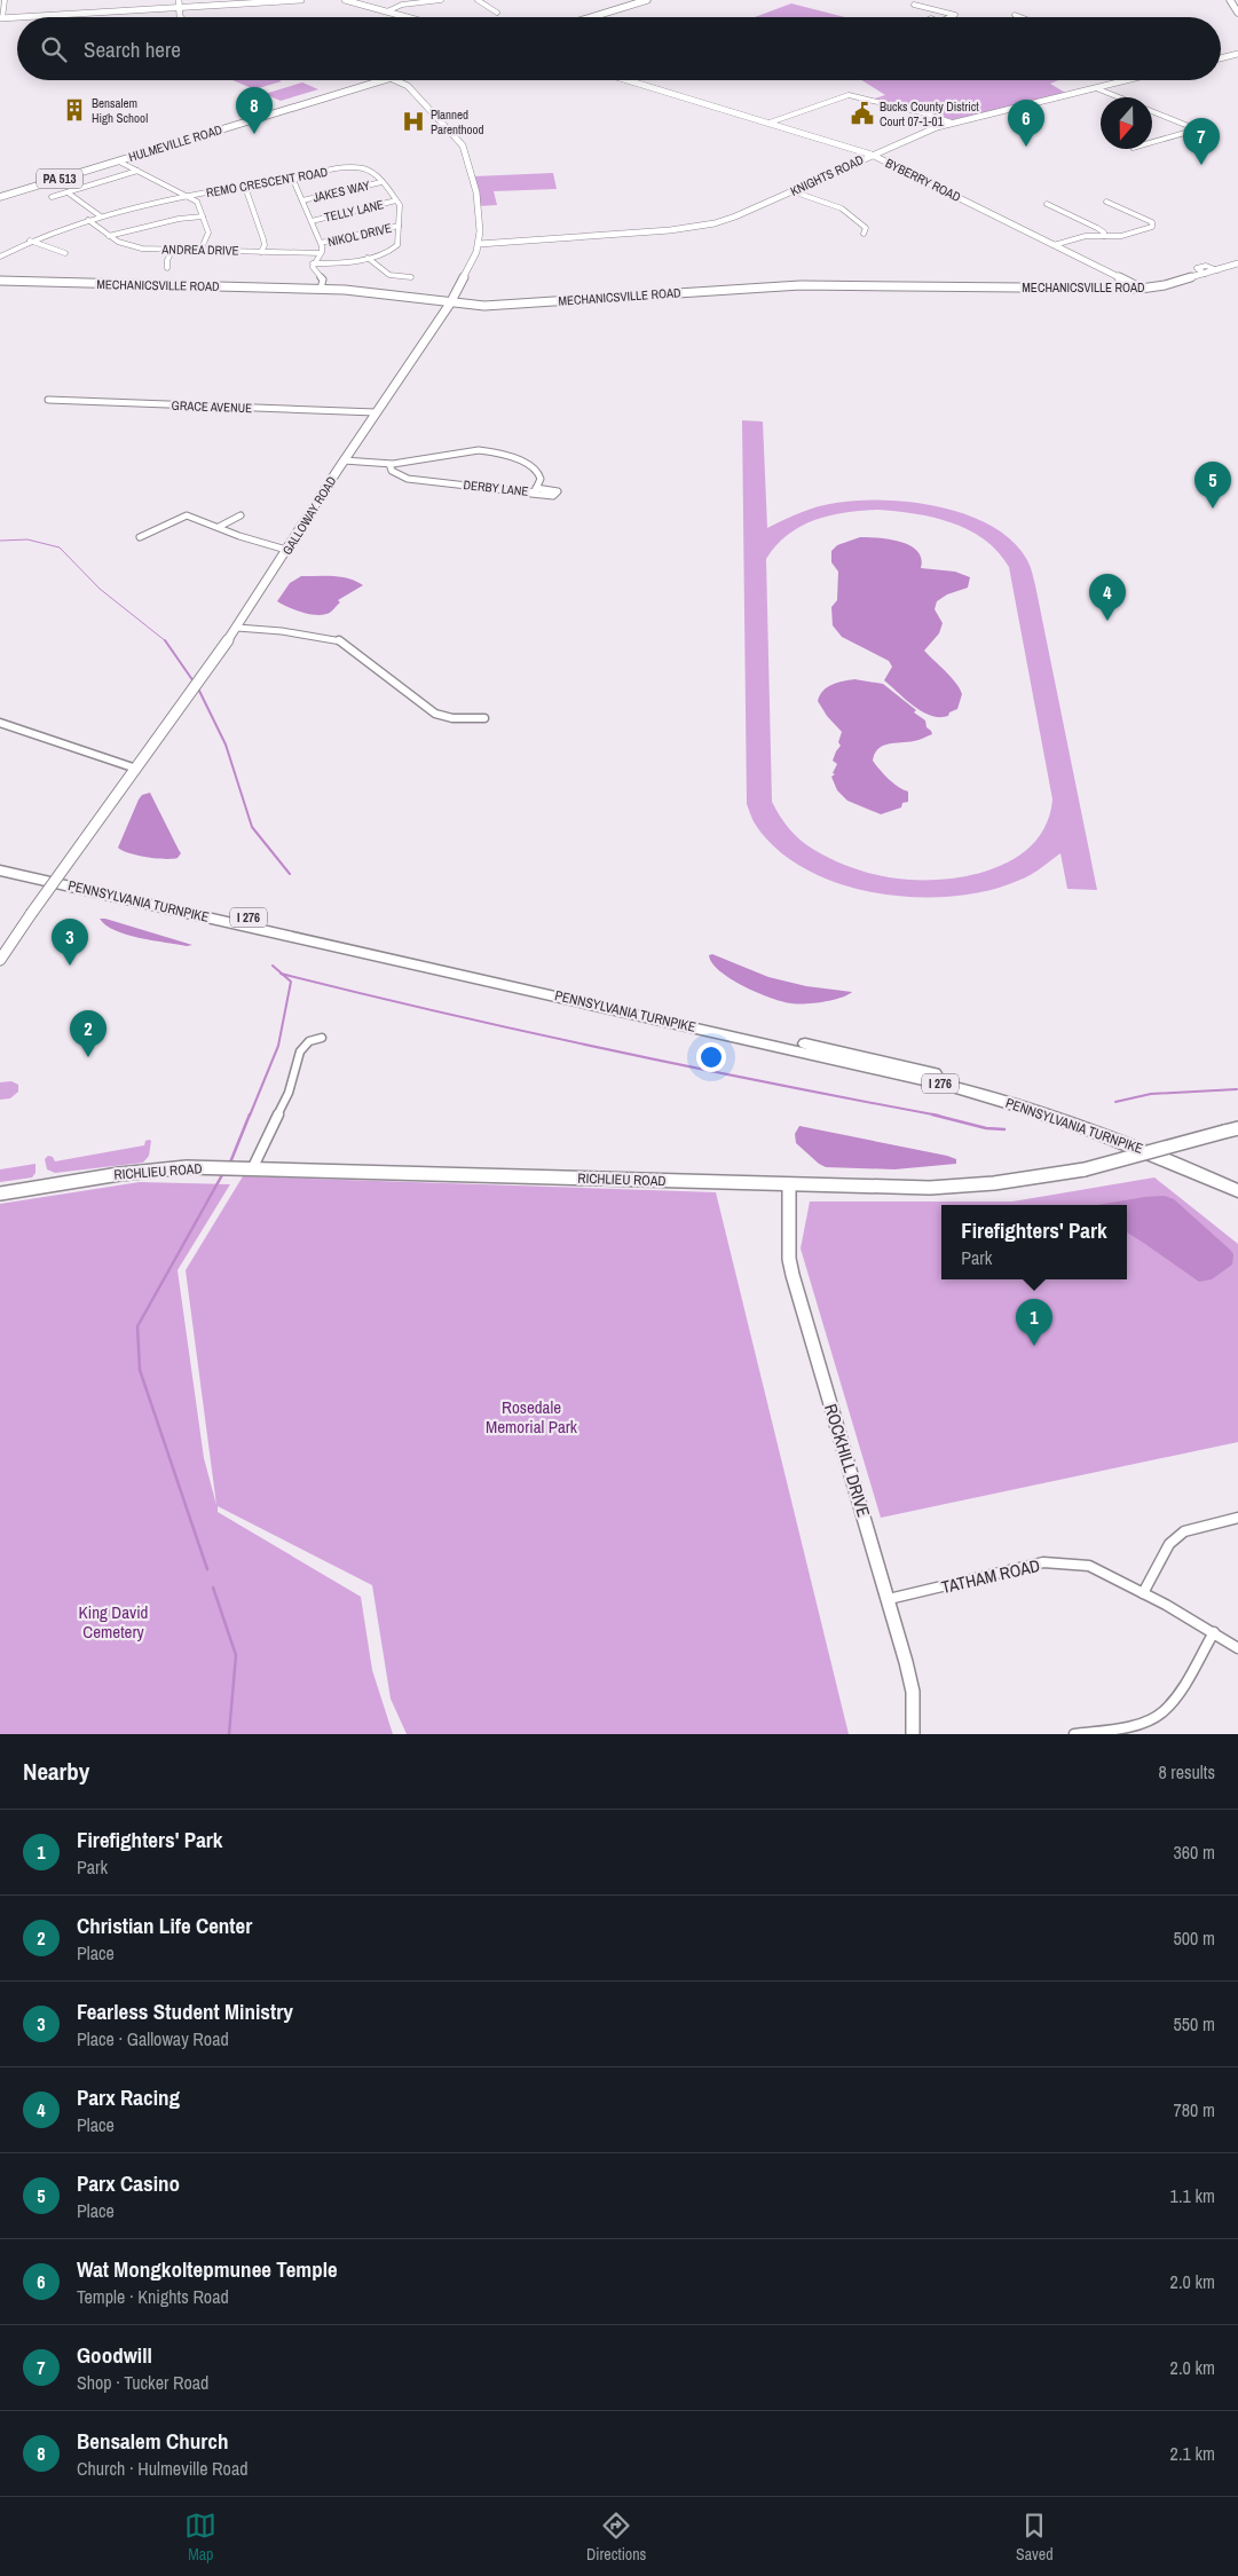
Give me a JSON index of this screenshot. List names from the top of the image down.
{
  "streets": {
    "highway": ["PENNSYLVANIA TURNPIKE", "I 276"],
    "main road": [
      "HULMEVILLE ROAD",
      "KNIGHTS ROAD",
      "PA 513",
      "BYBERRY ROAD",
      "MECHANICSVILLE ROAD",
      "GALLOWAY ROAD",
      "RICHLIEU ROAD",
      "ROCKHILL DRIVE"
    ],
    "street": [
      "REMO CRESCENT ROAD",
      "JAKES WAY",
      "TELLY LANE",
      "NIKOL DRIVE",
      "ANDREA DRIVE",
      "GRACE AVENUE",
      "DERBY LANE",
      "TATHAM ROAD"
    ]
  },
  "crossings": [
    ["KNIGHTS ROAD", "BYBERRY ROAD"],
    ["KNIGHTS ROAD", "GALLOWAY ROAD"],
    ["BYBERRY ROAD", "MECHANICSVILLE ROAD"],
    ["REMO CRESCENT ROAD", "JAKES WAY"],
    ["REMO CRESCENT ROAD", "TELLY LANE"],
    ["REMO CRESCENT ROAD", "ANDREA DRIVE"],
    ["MECHANICSVILLE ROAD", "GALLOWAY ROAD"],
    ["GRACE AVENUE", "GALLOWAY ROAD"],
    ["DERBY LANE", "GALLOWAY ROAD"],
    ["RICHLIEU ROAD", "ROCKHILL DRIVE"],
    ["ROCKHILL DRIVE", "TATHAM ROAD"]
  ],
  "parks": ["Rosedale Memorial Park", "King David Cemetery"],
  "places": {
    "building": ["Bensalem High School"],
    "public building": ["Bucks County District Court 07-1-01"],
    "hospital": ["Planned Parenthood"]
  },
  "north": "bottom",
  "page": {
    "search": "Search here",
    "pins": [
      "8",
      "6",
      "7",
      "5",
      "4",
      "3",
      "2",
      "1"
    ],
    "popup": ["Firefighters' Park", "Park"],
    "heading": ["Nearby", "8 results"],
    "list": [
      {
        "mark": "1",
        "name": "Firefighters' Park",
        "note": "Park",
        "value": "360 m"
      },
      {
        "mark": "2",
        "name": "Christian Life Center",
        "note": "Place",
        "value": "500 m"
      },
      {
        "mark": "3",
        "name": "Fearless Student Ministry",
        "note": "Place · Galloway Road",
        "value": "550 m"
      },
      {
        "mark": "4",
        "name": "Parx Racing",
        "note": "Place",
        "value": "780 m"
      },
      {
        "mark": "5",
        "name": "Parx Casino",
        "note": "Place",
        "value": "1.1 km"
      },
      {
        "mark": "6",
        "name": "Wat Mongkoltepmunee Temple",
        "note": "Temple · Knights Road",
        "value": "2.0 km"
      },
      {
        "mark": "7",
        "name": "Goodwill",
        "note": "Shop · Tucker Road",
        "value": "2.0 km"
      },
      {
        "mark": "8",
        "name": "Bensalem Church",
        "note": "Church · Hulmeville Road",
        "value": "2.1 km"
      }
    ],
    "nav": ["Map", "Directions", "Saved"]
  }
}
